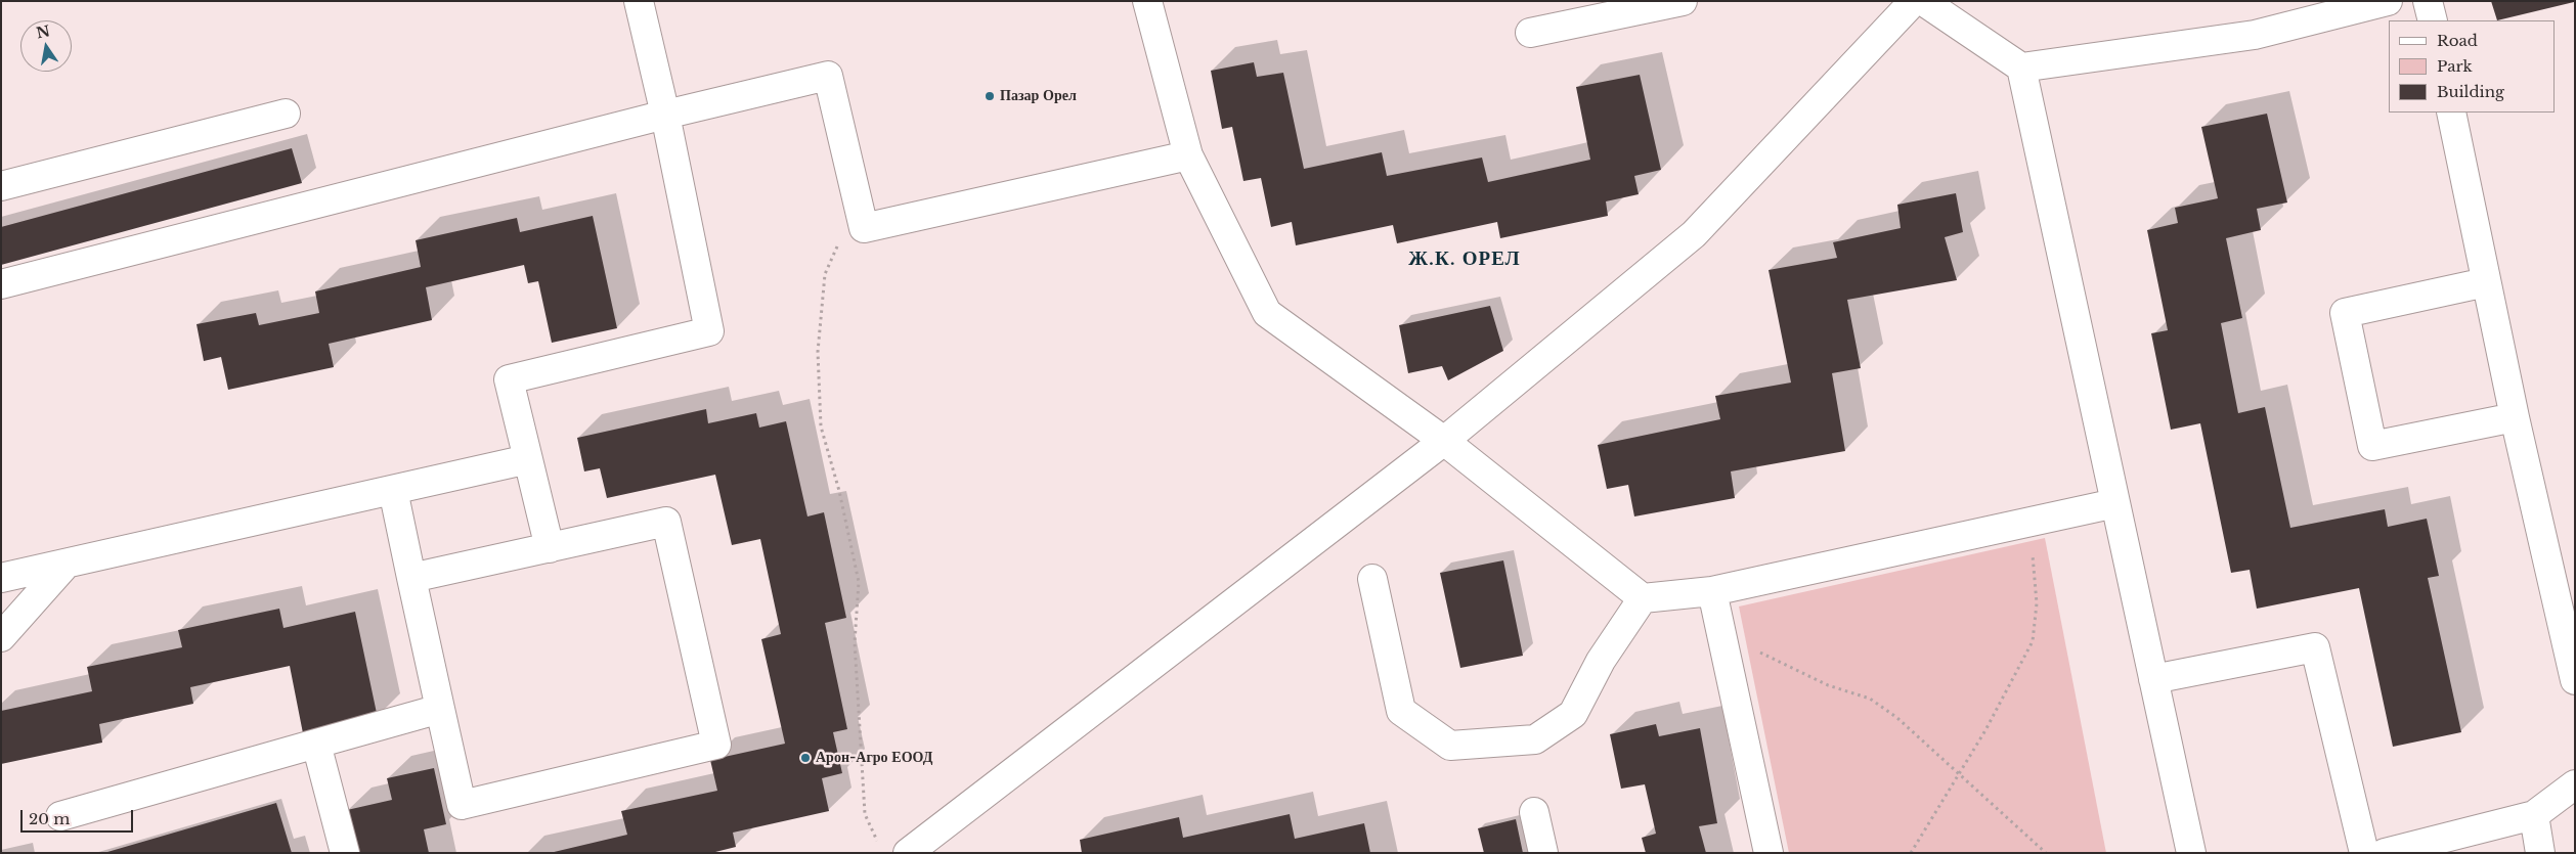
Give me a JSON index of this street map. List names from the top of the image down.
{
  "districts": ["Ж.К. ОРЕЛ"],
  "places": ["Пазар Орел", "Арон-Агро ЕООД"],
  "legend": ["Road", "Park", "Building"],
  "scale_bar": "20 m",
  "north": "top"
}
